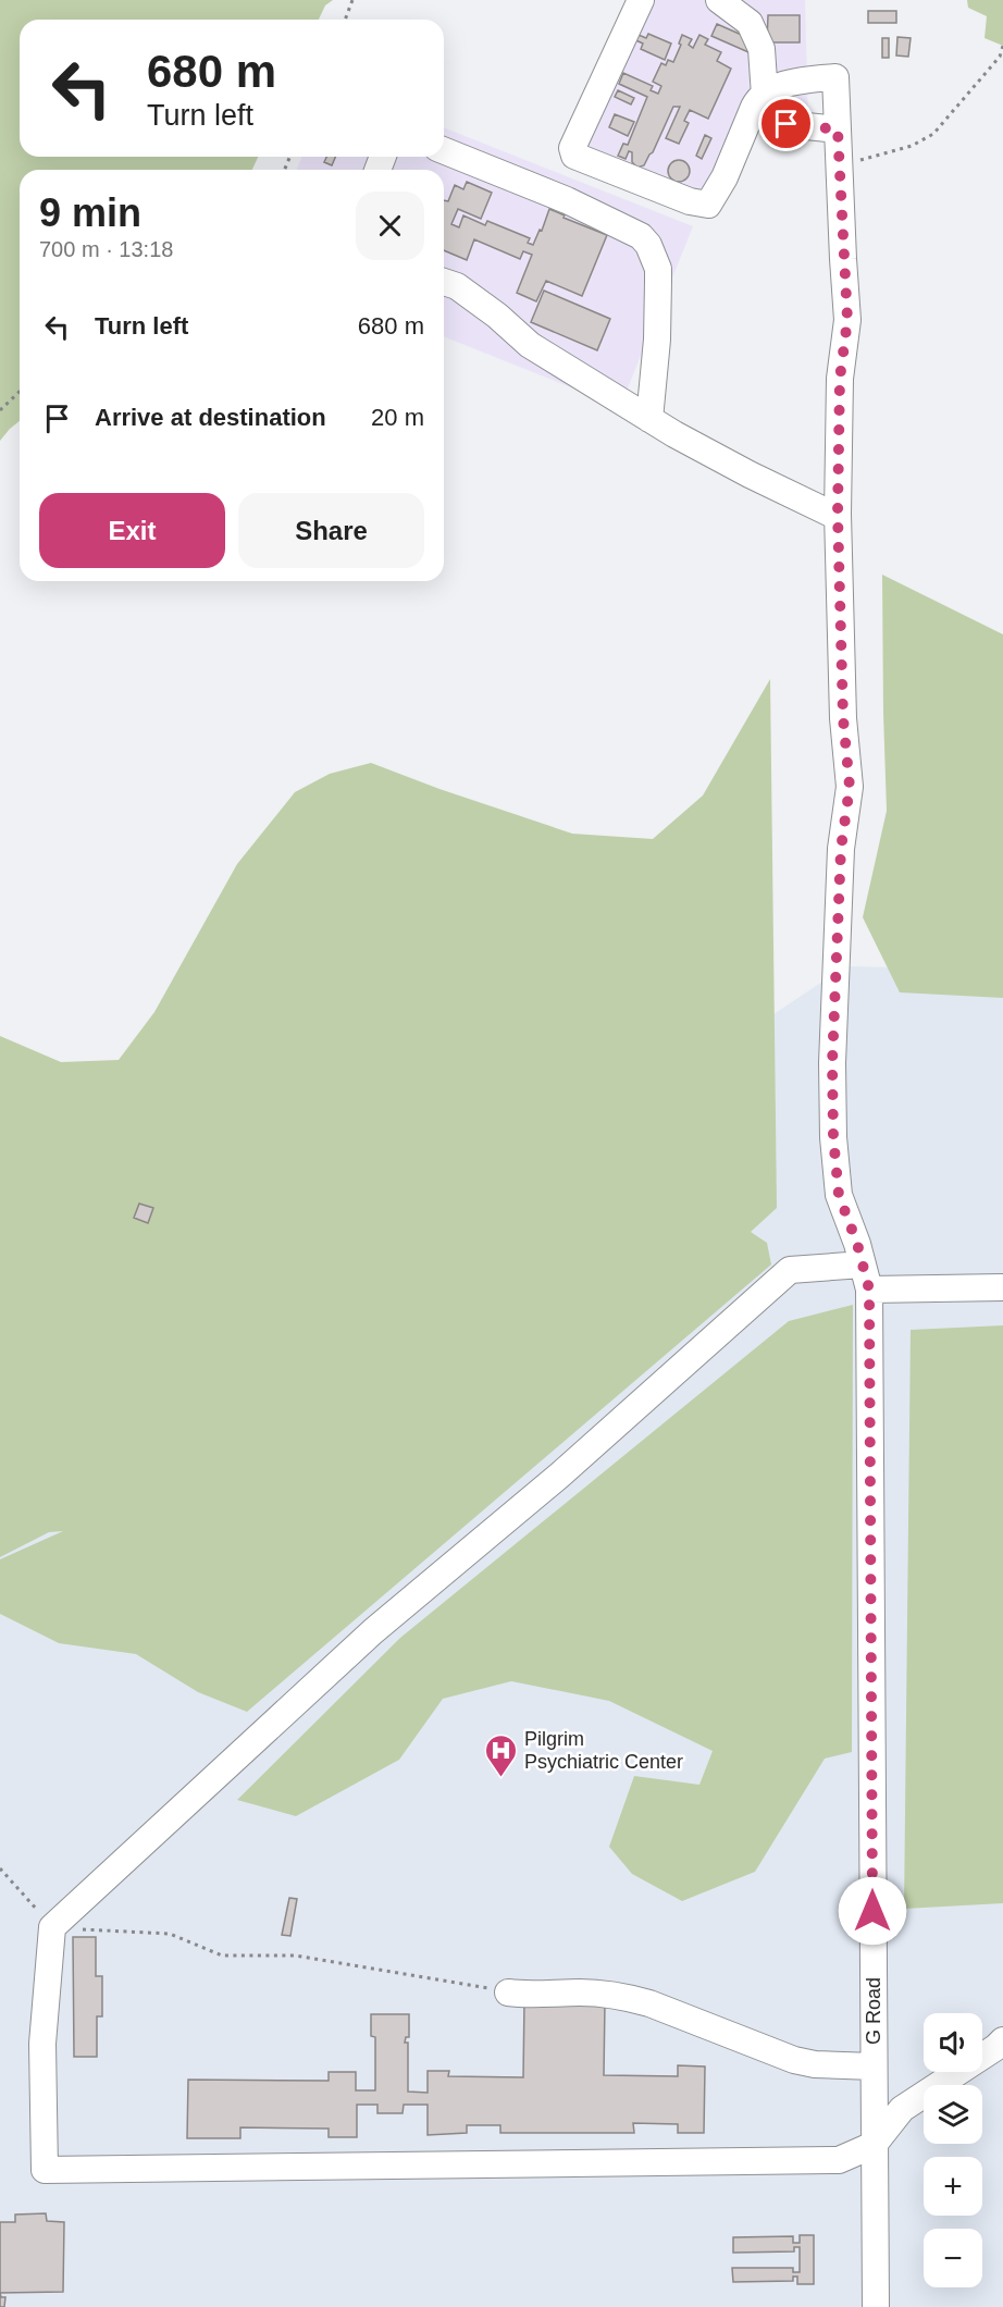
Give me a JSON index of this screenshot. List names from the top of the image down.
{
  "streets": {
    "street": ["G Road"]
  },
  "places": {
    "hospital": ["Pilgrim Psychiatric Center"]
  },
  "page": {
    "turn": ["680 m", "Turn left"],
    "heading": ["9 min", "700 m · 13:18"],
    "list": [
      {
        "name": "Turn left",
        "value": "680 m"
      },
      {
        "name": "Arrive at destination",
        "value": "20 m"
      }
    ],
    "buttons": ["Exit", "Share"],
    "map_buttons": ["+", "−"]
  }
}
